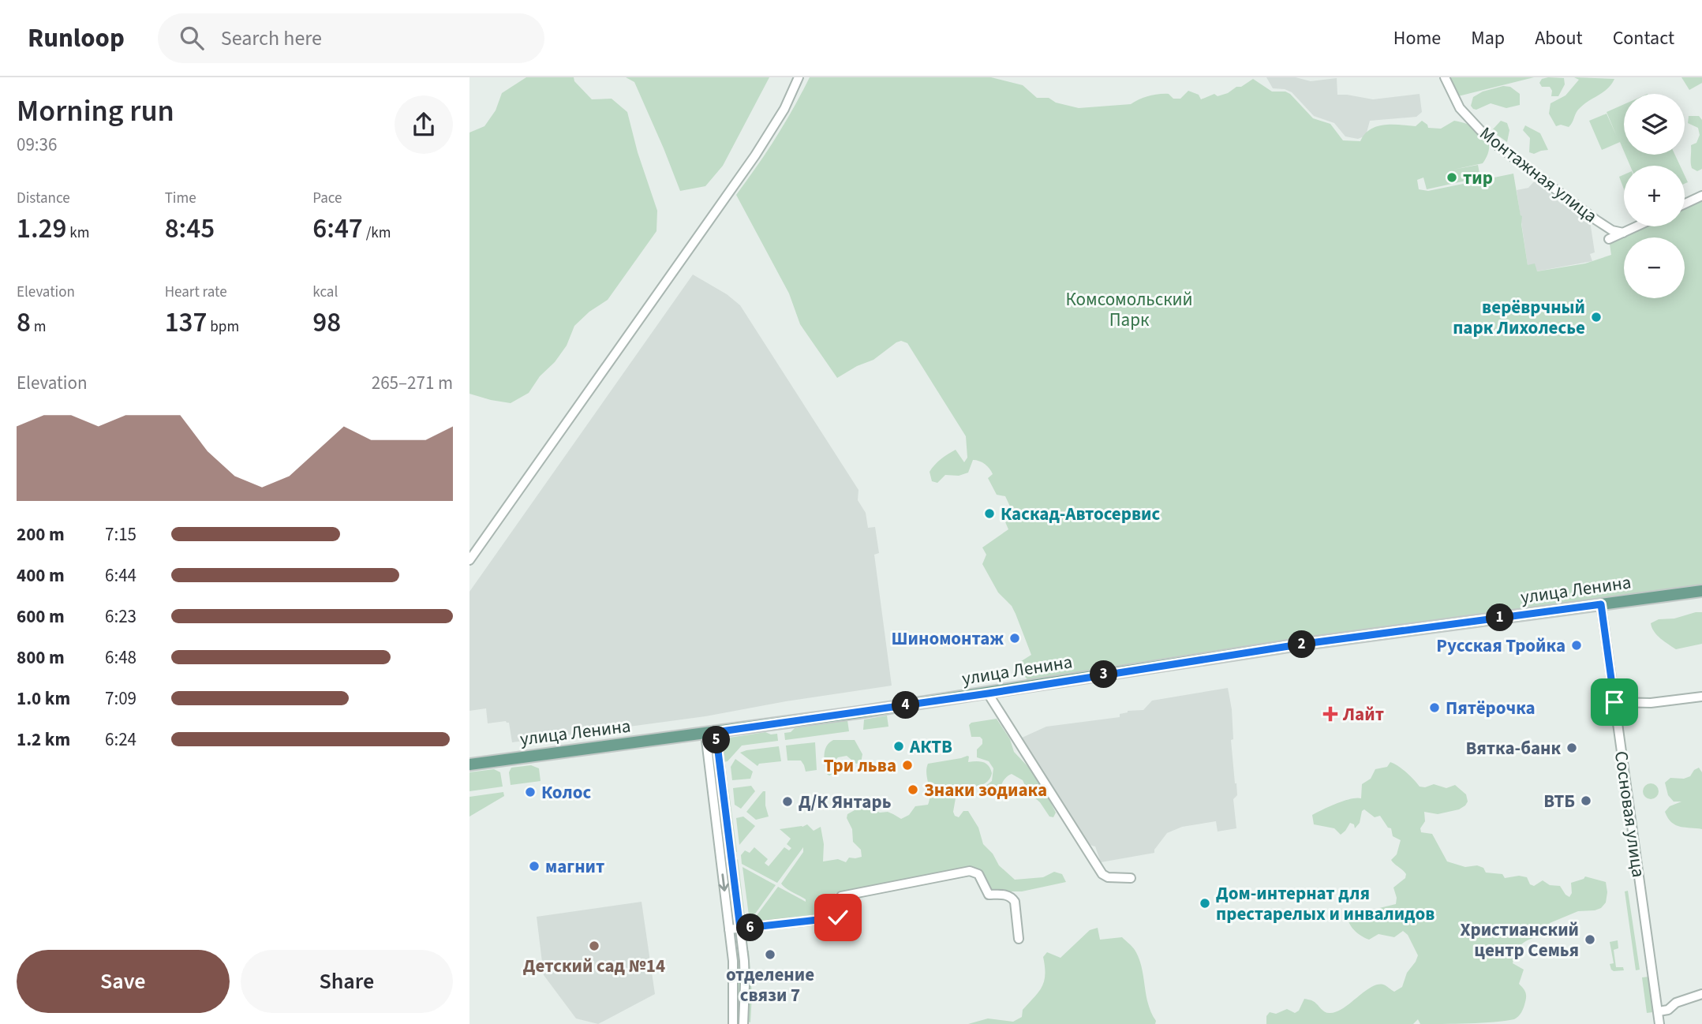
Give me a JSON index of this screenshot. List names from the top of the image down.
{
  "streets": {
    "main road": ["улица Ленина"],
    "street": ["Монтажная улица", "Сосновая улица"]
  },
  "crossings": [
    ["улица Ленина", "Сосновая улица"]
  ],
  "parks": ["Комсомольский Парк"],
  "places": {
    "other": [
      "тир",
      "верёврчный парк Лихолесье",
      "Каскад-Автосервис",
      "Шиномонтаж",
      "Русская Тройка",
      "Пятёрочка",
      "АКТВ",
      "Вятка-банк",
      "Три льва",
      "Знаки зодиака",
      "Колос",
      "ВТБ",
      "Д/К Янтарь",
      "магнит",
      "Дом-интернат для престарелых и инвалидов",
      "Христианский центр Семья",
      "Детский сад №14",
      "отделение связи 7"
    ],
    "health": ["Лайт"]
  },
  "page": {
    "header": "Runloop",
    "search": "Search here",
    "nav": [
      "Home",
      "Map",
      "About",
      "Contact"
    ],
    "heading": ["Morning run", "09:36"],
    "map_buttons": ["+", "−"],
    "stats": [
      ["Distance", "1.29 km"],
      ["Time", "8:45"],
      ["Pace", "6:47 /km"],
      ["Elevation", "8 m"],
      ["Heart rate", "137 bpm"],
      ["kcal", "98"]
    ],
    "chart": ["Elevation", "265–271 m"],
    "list": [
      {
        "name": "200 m",
        "note": "7:15"
      },
      {
        "name": "400 m",
        "note": "6:44"
      },
      {
        "name": "600 m",
        "note": "6:23"
      },
      {
        "name": "800 m",
        "note": "6:48"
      },
      {
        "name": "1.0 km",
        "note": "7:09"
      },
      {
        "name": "1.2 km",
        "note": "6:24"
      }
    ],
    "pins": [
      "1",
      "2",
      "3",
      "4",
      "5",
      "6"
    ],
    "buttons": ["Save", "Share"]
  }
}
